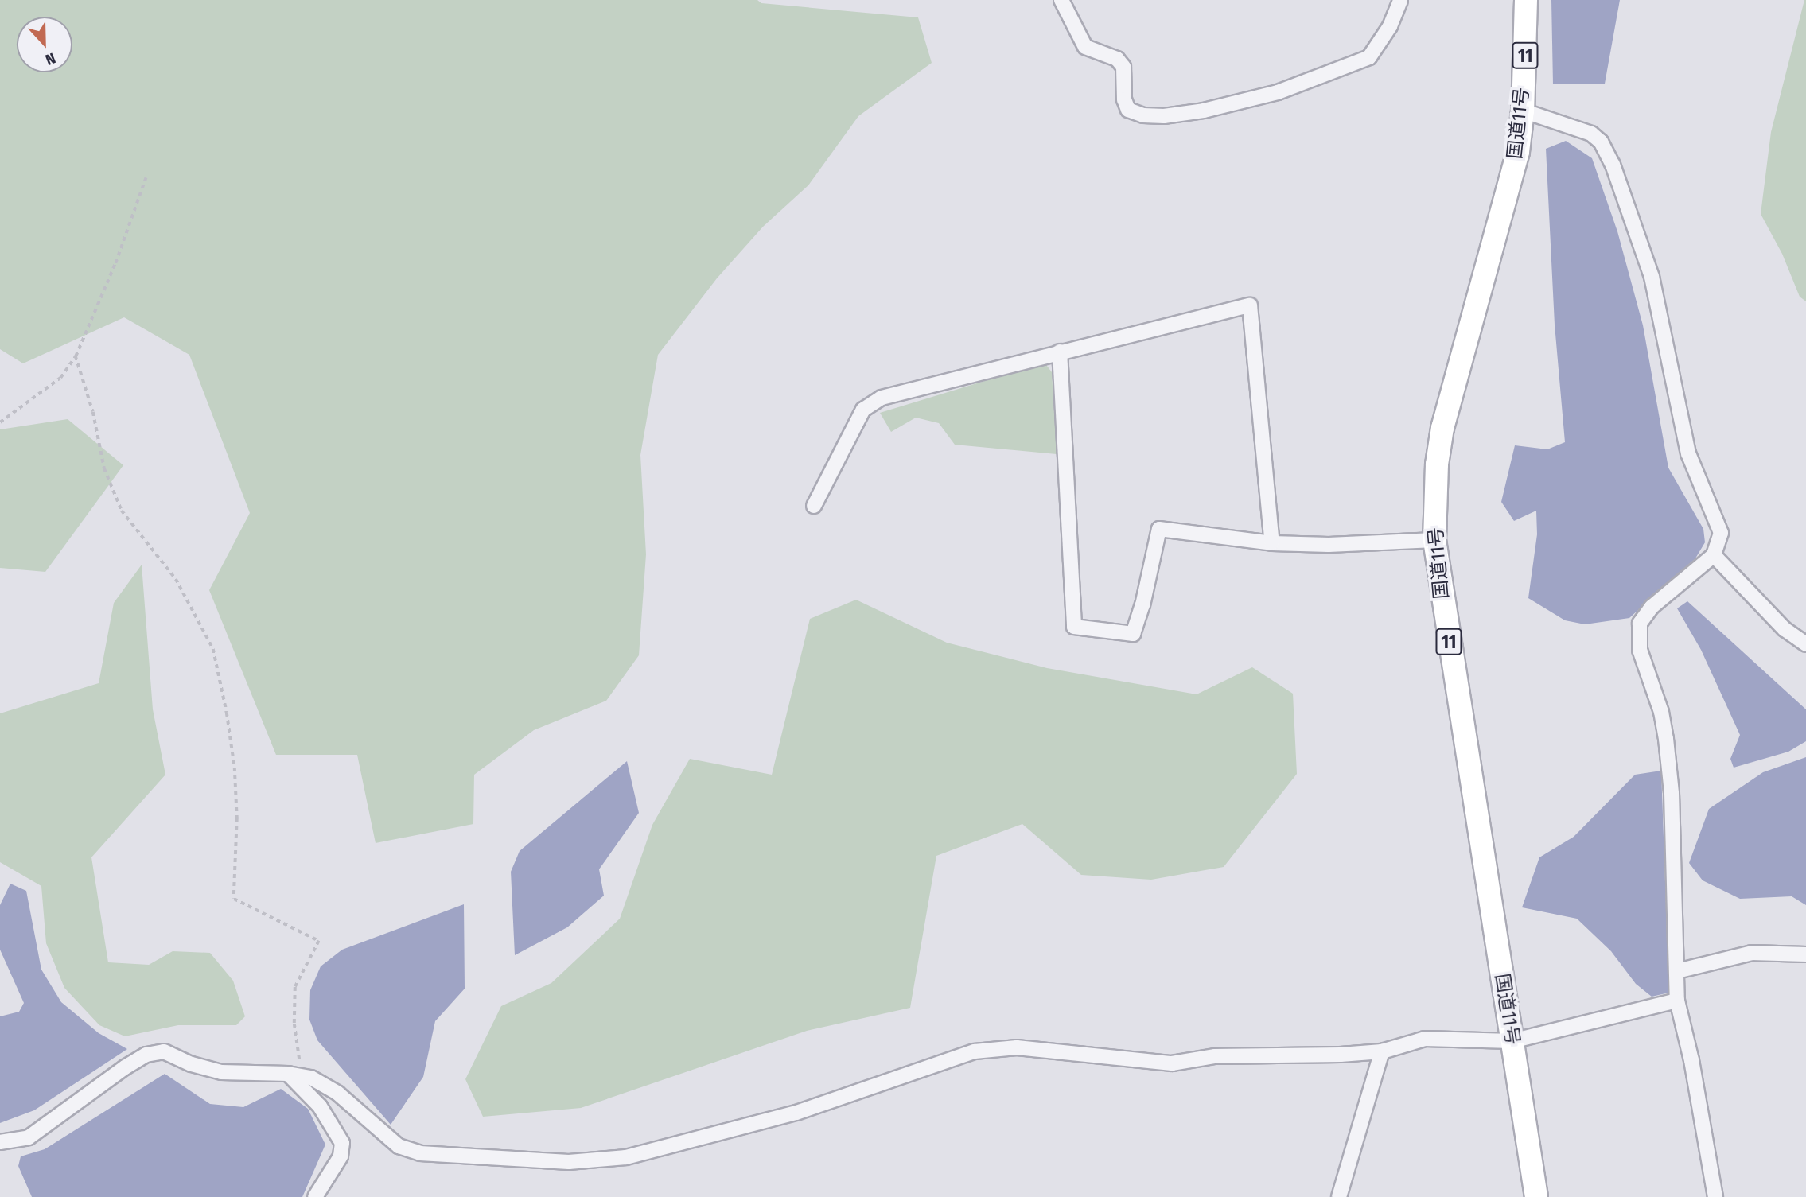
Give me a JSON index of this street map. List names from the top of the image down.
{
  "streets": {
    "highway": ["11", "国道11号"]
  },
  "north": "bottom"
}
